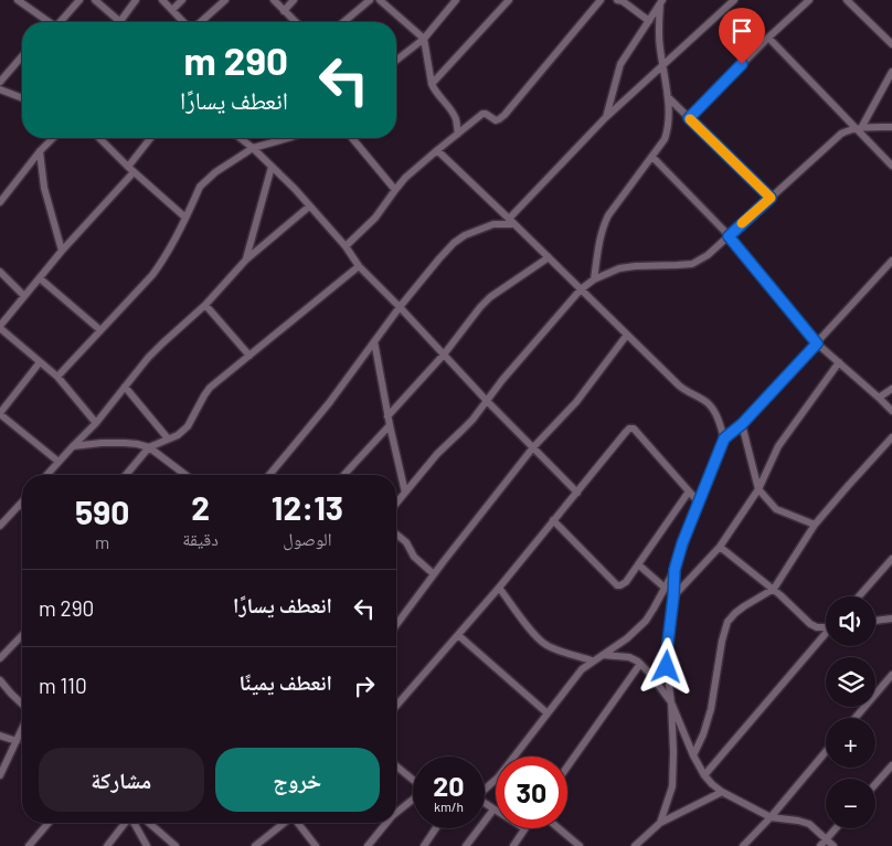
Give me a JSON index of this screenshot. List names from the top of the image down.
{
  "page": {
    "turn": ["290 m", "انعطف يسارًا"],
    "eta": [
      "12:13",
      "الوصول",
      "2",
      "دقيقة",
      "590",
      "m"
    ],
    "list": [
      {
        "name": "انعطف يسارًا",
        "value": "290 m"
      },
      {
        "name": "انعطف يمينًا",
        "value": "110 m"
      }
    ],
    "map_buttons": ["+", "−"],
    "buttons": ["خروج", "مشاركة"],
    "speed": "20 km/h",
    "limit": "30"
  }
}
